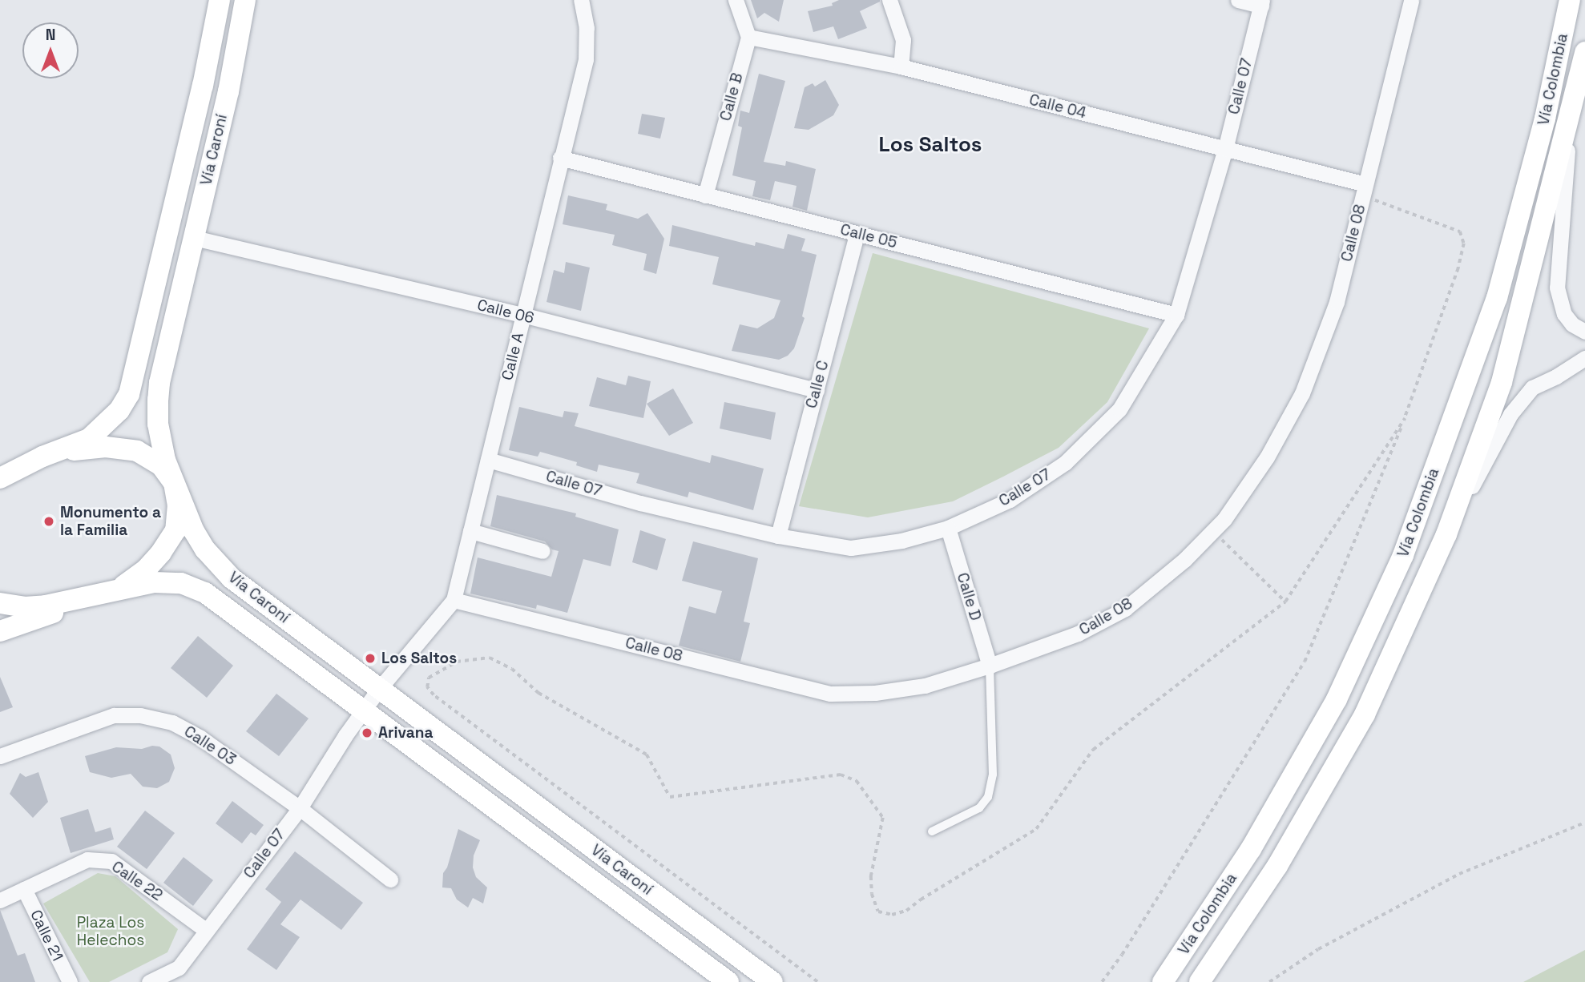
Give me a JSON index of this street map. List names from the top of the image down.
{
  "streets": {
    "main road": ["Vía Colombia", "Vía Caroní"],
    "street": [
      "Calle 07",
      "Calle B",
      "Calle 04",
      "Calle 08",
      "Calle 05",
      "Calle 06",
      "Calle A",
      "Calle C",
      "Calle D",
      "Calle 03",
      "Calle 22",
      "Calle 21"
    ]
  },
  "crossings": [
    ["Calle 07", "Calle 04"],
    ["Calle 07", "Vía Caroní"],
    ["Calle 07", "Calle 05"],
    ["Calle 07", "Calle A"],
    ["Calle 07", "Calle C"],
    ["Calle 07", "Calle D"],
    ["Calle 07", "Calle 03"],
    ["Calle 07", "Calle 22"],
    ["Calle B", "Calle 04"],
    ["Calle B", "Calle 05"],
    ["Calle 04", "Calle 08"],
    ["Vía Caroní", "Calle 06"],
    ["Vía Caroní", "Calle A"],
    ["Calle 08", "Calle A"],
    ["Calle 08", "Calle D"],
    ["Calle 05", "Calle A"],
    ["Calle 05", "Calle C"],
    ["Calle 06", "Calle A"],
    ["Calle 06", "Calle C"],
    ["Calle 22", "Calle 21"]
  ],
  "districts": ["Los Saltos"],
  "parks": ["Plaza Los Helechos"],
  "places": ["Monumento a la Familia", "Los Saltos", "Arivana"],
  "north": "top"
}
